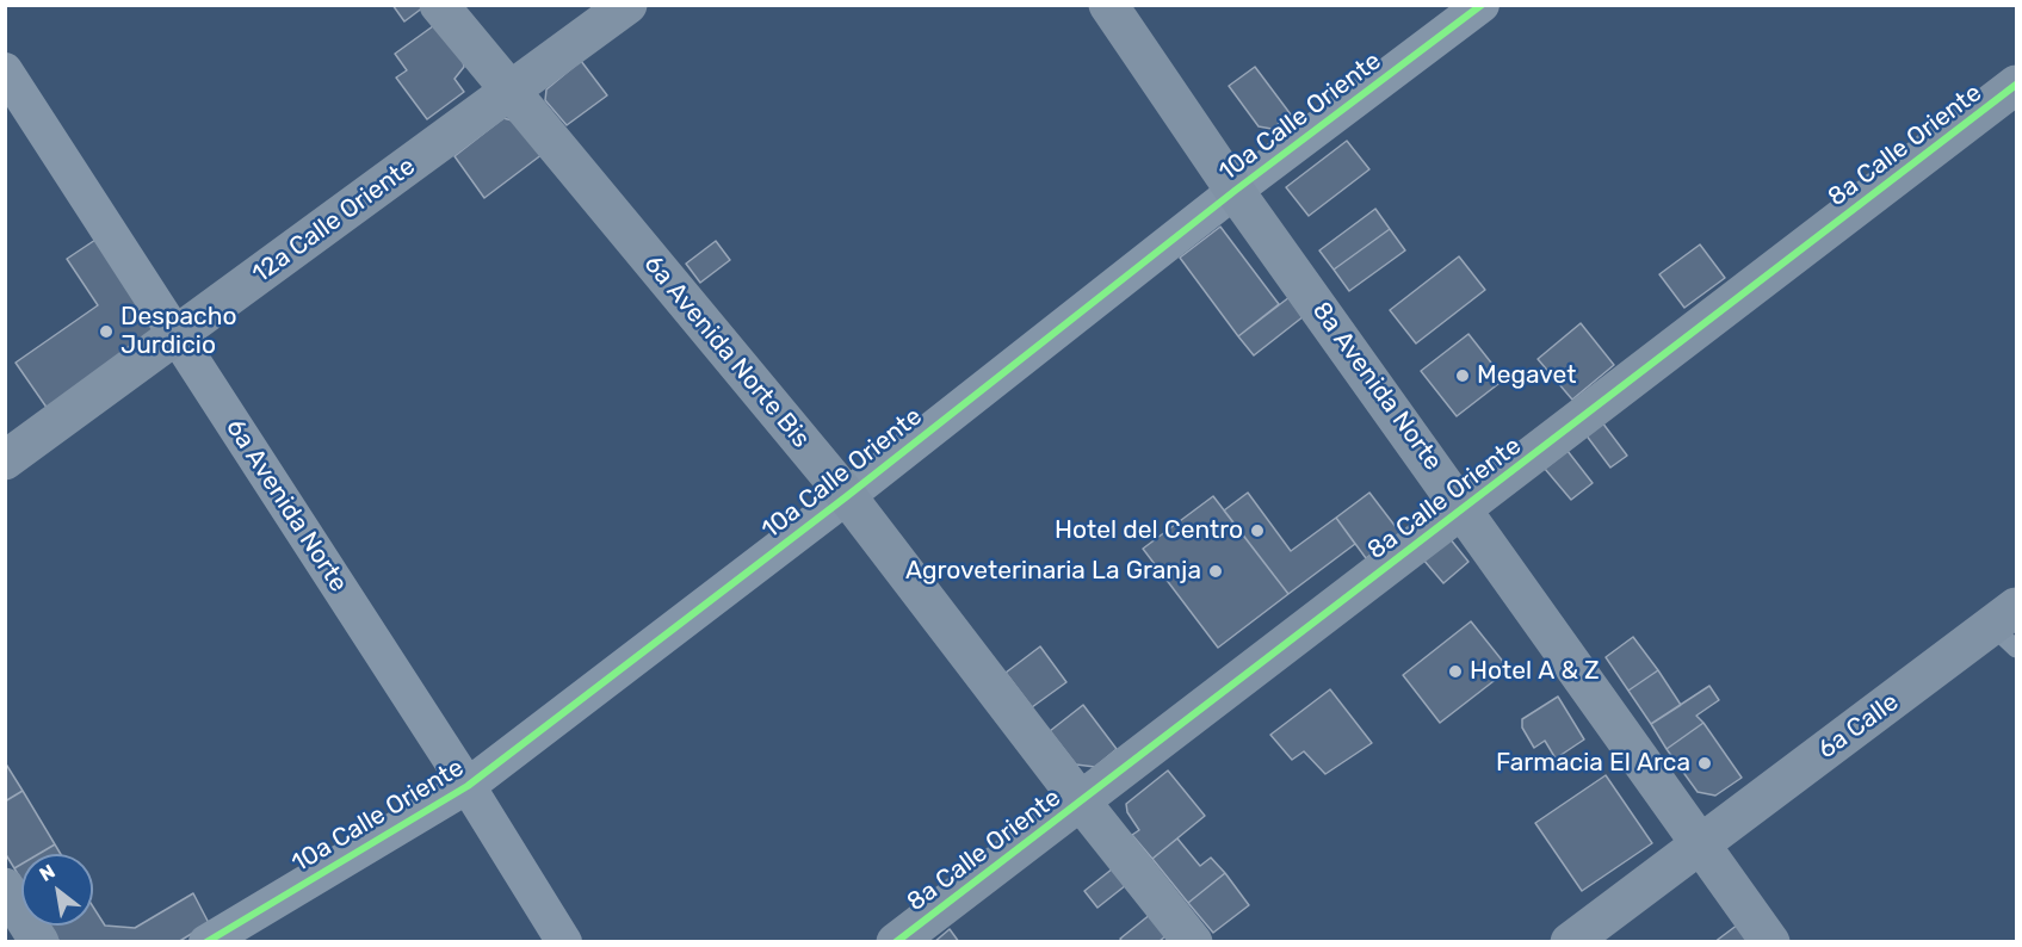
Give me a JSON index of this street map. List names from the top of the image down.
{
  "streets": {
    "street": [
      "10a Calle Oriente",
      "8a Calle Oriente",
      "12a Calle Oriente",
      "6a Avenida Norte Bis",
      "8a Avenida Norte",
      "6a Avenida Norte",
      "6a Calle"
    ]
  },
  "crossings": [
    ["10a Calle Oriente", "6a Avenida Norte Bis"],
    ["10a Calle Oriente", "8a Avenida Norte"],
    ["10a Calle Oriente", "6a Avenida Norte"],
    ["8a Calle Oriente", "6a Avenida Norte Bis"],
    ["8a Calle Oriente", "8a Avenida Norte"],
    ["12a Calle Oriente", "6a Avenida Norte Bis"],
    ["12a Calle Oriente", "6a Avenida Norte"],
    ["8a Avenida Norte", "6a Calle"]
  ],
  "places": [
    "Despacho Jurdicio",
    "Megavet",
    "Hotel del Centro",
    "Agroveterinaria La Granja",
    "Hotel A & Z",
    "Farmacia El Arca"
  ],
  "north": "top left"
}
